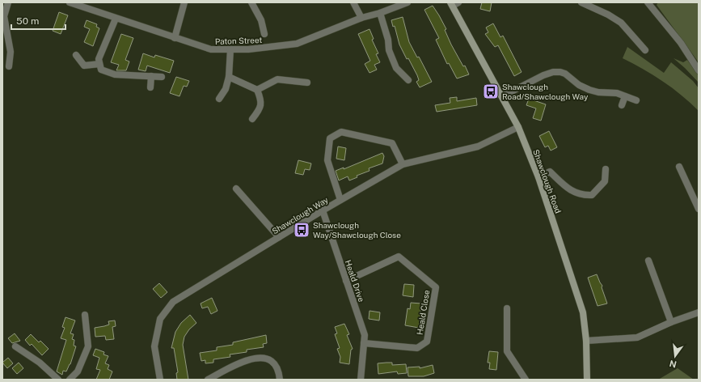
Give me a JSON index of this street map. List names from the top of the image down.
{
  "streets": {
    "main road": ["Shawclough Road"],
    "street": [
      "Paton Street",
      "Shawclough Way",
      "Heald Drive",
      "Heald Close"
    ]
  },
  "crossings": [
    ["Shawclough Road", "Shawclough Way"],
    ["Shawclough Way", "Heald Drive"],
    ["Heald Drive", "Heald Close"]
  ],
  "places": {
    "bus stop": ["Shawclough Road/Shawclough Way", "Shawclough Way/Shawclough Close"]
  },
  "scale_bar": "50 m",
  "north": "bottom"
}
